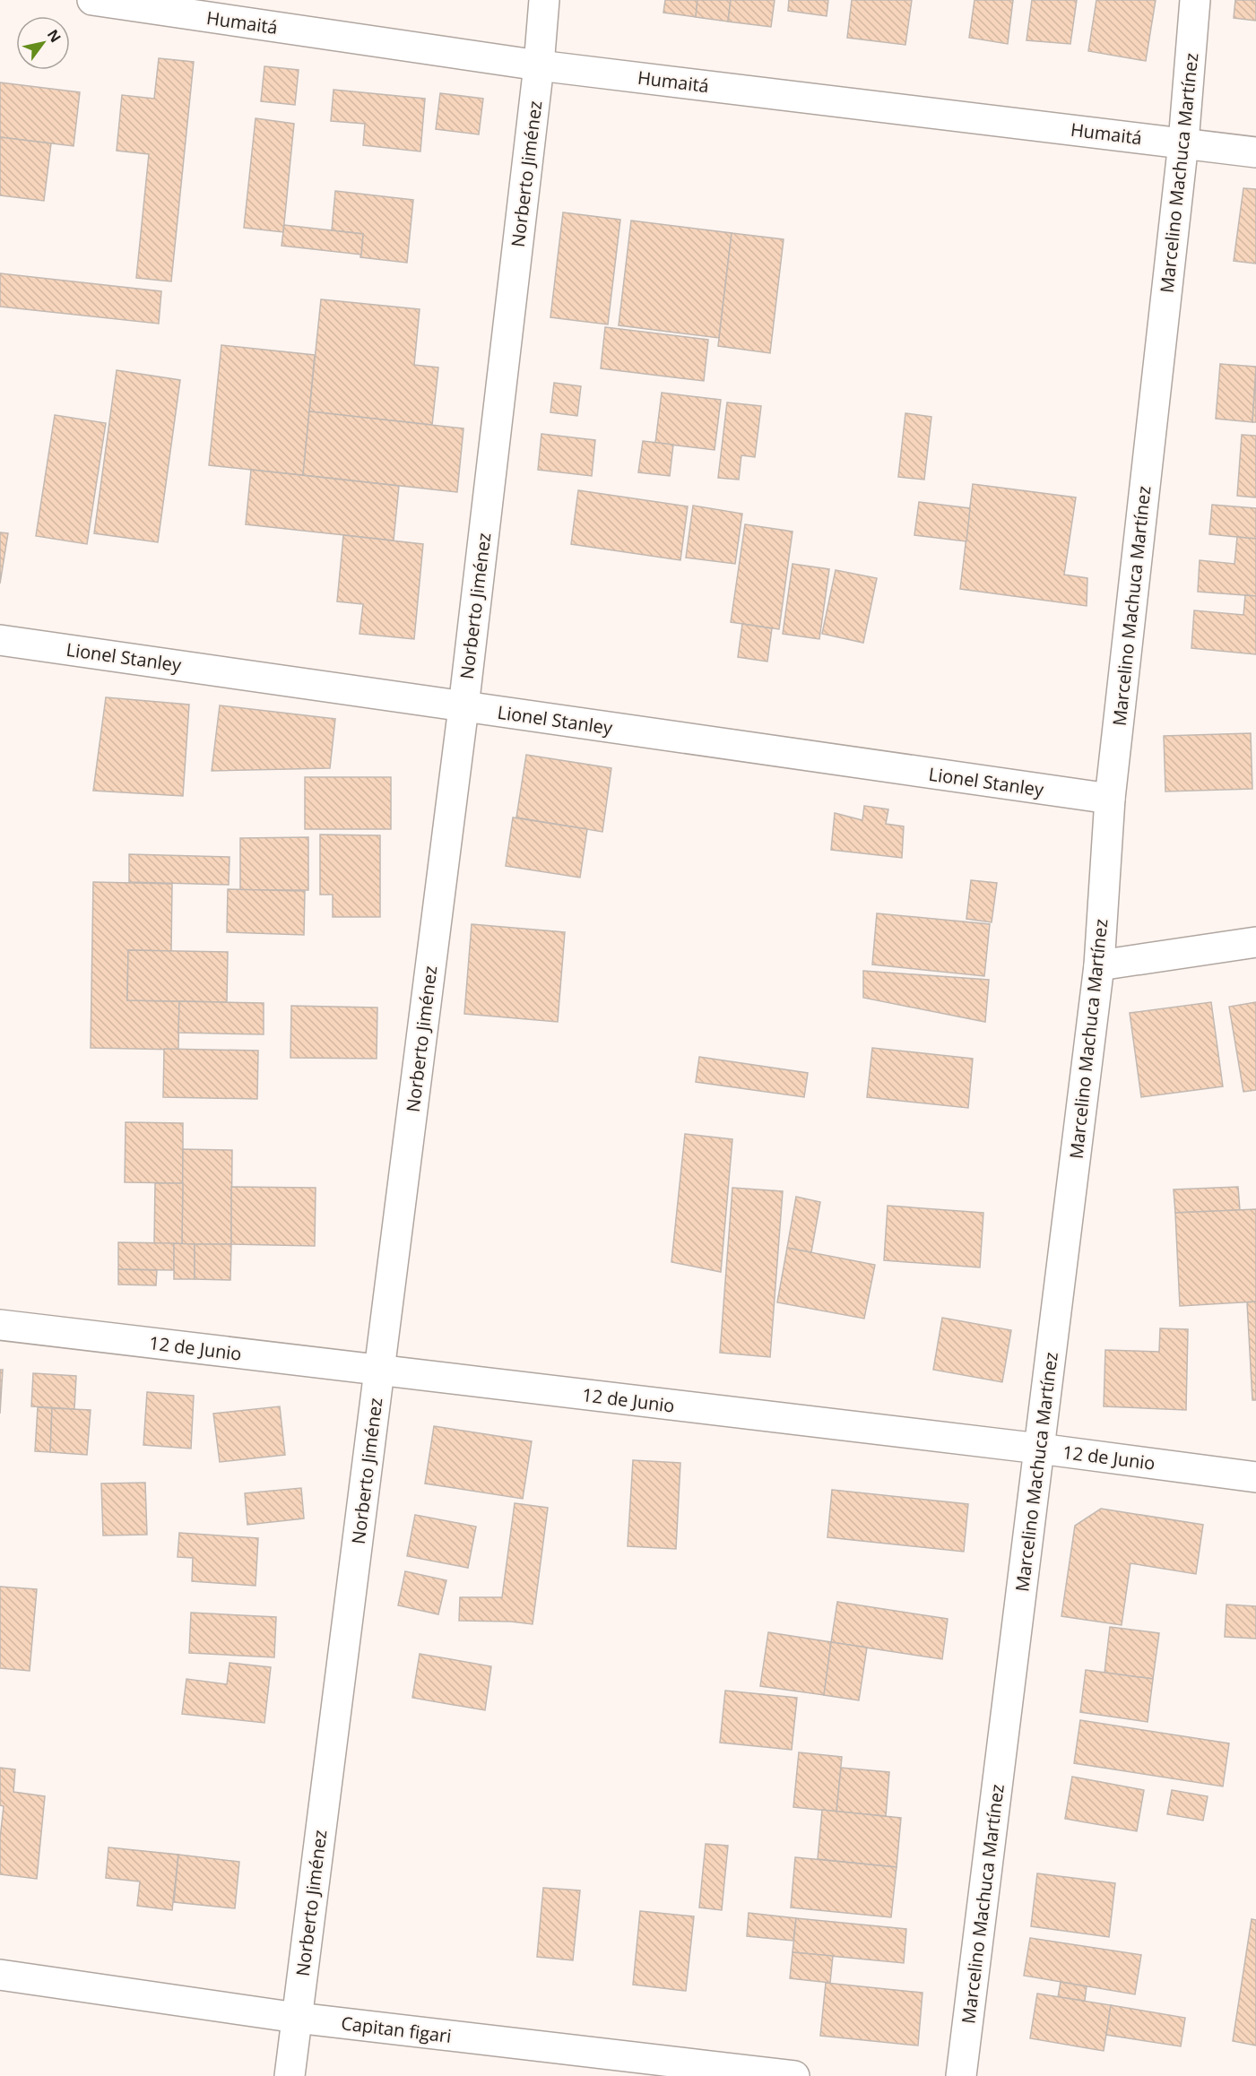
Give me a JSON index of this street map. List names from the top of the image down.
{
  "streets": {
    "street": [
      "Humaitá",
      "Marcelino Machuca Martínez",
      "Norberto Jiménez",
      "Lionel Stanley",
      "12 de Junio",
      "Capitan figari"
    ]
  },
  "crossings": [
    ["Humaitá", "Marcelino Machuca Martínez"],
    ["Humaitá", "Norberto Jiménez"],
    ["Marcelino Machuca Martínez", "Lionel Stanley"],
    ["Marcelino Machuca Martínez", "12 de Junio"],
    ["Norberto Jiménez", "Lionel Stanley"],
    ["Norberto Jiménez", "12 de Junio"],
    ["Norberto Jiménez", "Capitan figari"]
  ],
  "north": "top right"
}
